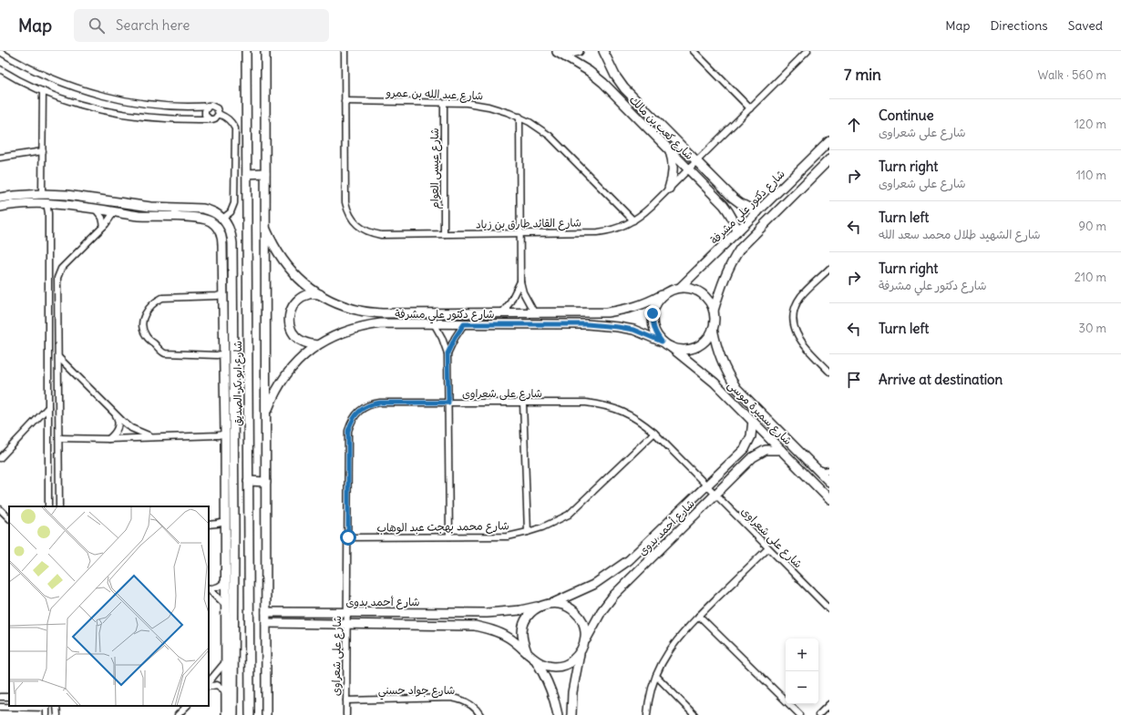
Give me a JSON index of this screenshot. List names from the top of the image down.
{
  "streets": {
    "street": [
      "شارع عبد الله بن عمرو",
      "شارع كعب بن مالك",
      "شارع عيسى العوام",
      "شارع دكتور علي مشرفة",
      "شارع القائد طارق بن زياد",
      "شارع ابو بكر الصديق",
      "شارع على شعراوى",
      "شارع سميرة موسى",
      "شارع محمد بهجت عبد الوهاب",
      "شارع أحمد بدوى",
      "شارع جواد حسني"
    ]
  },
  "crossings": [
    ["شارع عبد الله بن عمرو", "شارع عيسى العوام"],
    ["شارع عبد الله بن عمرو", "شارع القائد طارق بن زياد"],
    ["شارع كعب بن مالك", "شارع دكتور علي مشرفة"],
    ["شارع كعب بن مالك", "شارع القائد طارق بن زياد"],
    ["شارع عيسى العوام", "شارع القائد طارق بن زياد"],
    ["شارع دكتور علي مشرفة", "شارع سميرة موسى"],
    ["شارع على شعراوى", "شارع محمد بهجت عبد الوهاب"],
    ["شارع على شعراوى", "شارع أحمد بدوى"],
    ["شارع على شعراوى", "شارع جواد حسني"],
    ["شارع سميرة موسى", "شارع أحمد بدوى"]
  ],
  "page": {
    "header": "Map",
    "search": "Search here",
    "nav": ["Map", "Directions", "Saved"],
    "heading": ["7 min", "Walk · 560 m"],
    "list": [
      ["Continue", "شارع على شعراوى", "120 m"],
      ["Turn right", "شارع على شعراوى", "110 m"],
      ["Turn left", "شارع الشهيد طلال محمد سعد الله", "90 m"],
      ["Turn right", "شارع دكتور علي مشرفة", "210 m"],
      ["Turn left", "30 m"],
      "Arrive at destination"
    ],
    "map_buttons": ["+", "−"]
  }
}
